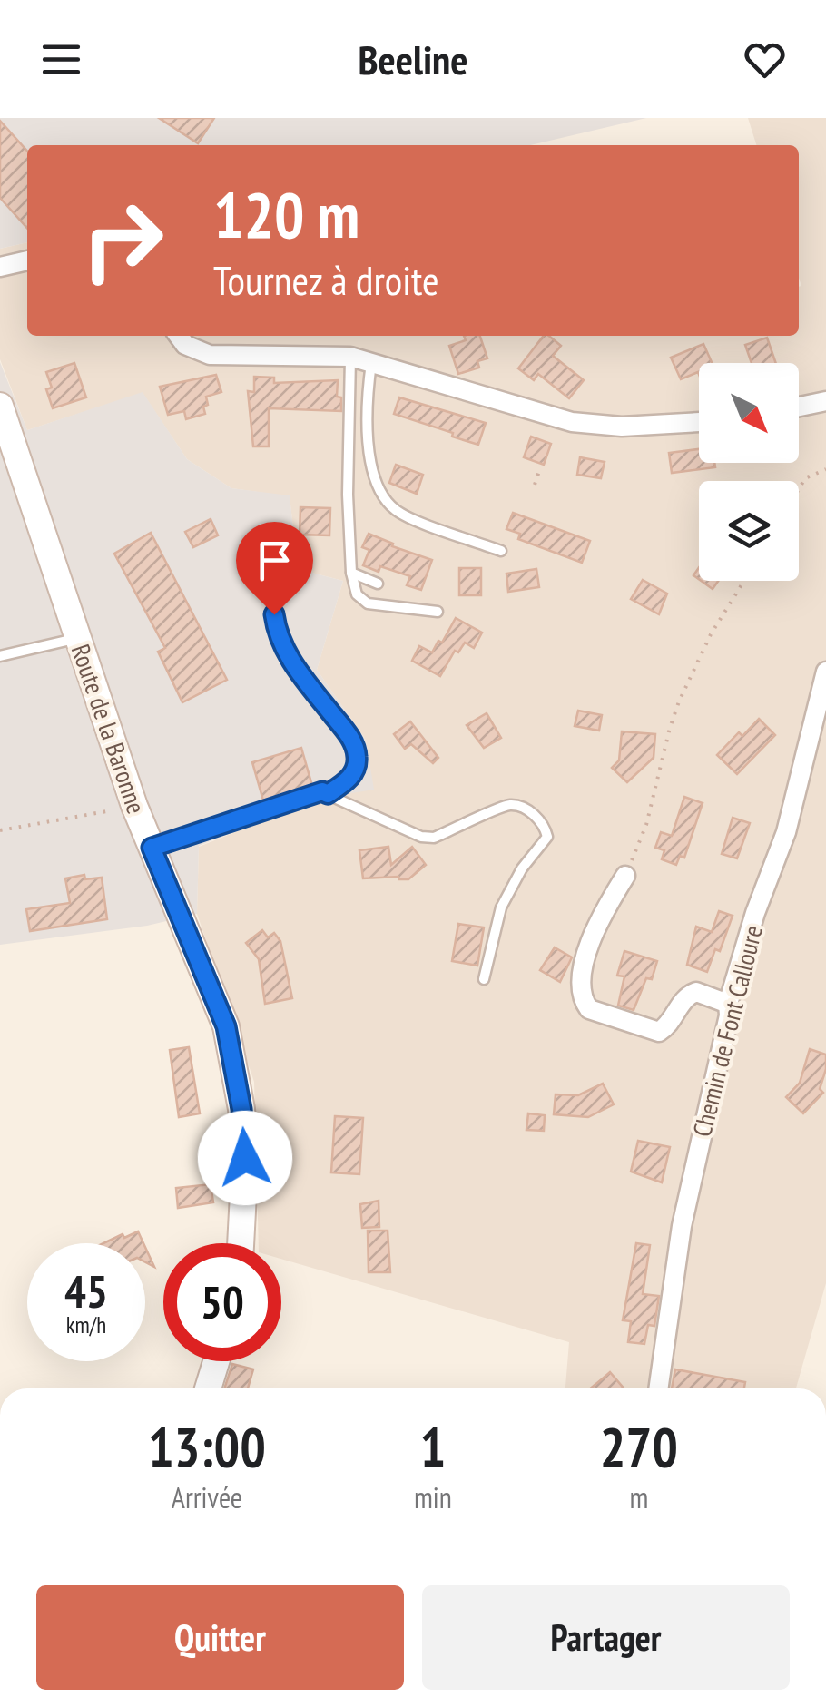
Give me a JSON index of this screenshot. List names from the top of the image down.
{
  "streets": {
    "main road": ["Route de la Baronne"],
    "street": ["Chemin de Font Calloure"]
  },
  "north": "bottom right",
  "page": {
    "header": "Beeline",
    "turn": ["120 m", "Tournez à droite"],
    "speed": "45 km/h",
    "limit": "50",
    "eta": [
      "13:00",
      "Arrivée",
      "1",
      "min",
      "270",
      "m"
    ],
    "buttons": ["Quitter", "Partager"]
  }
}
